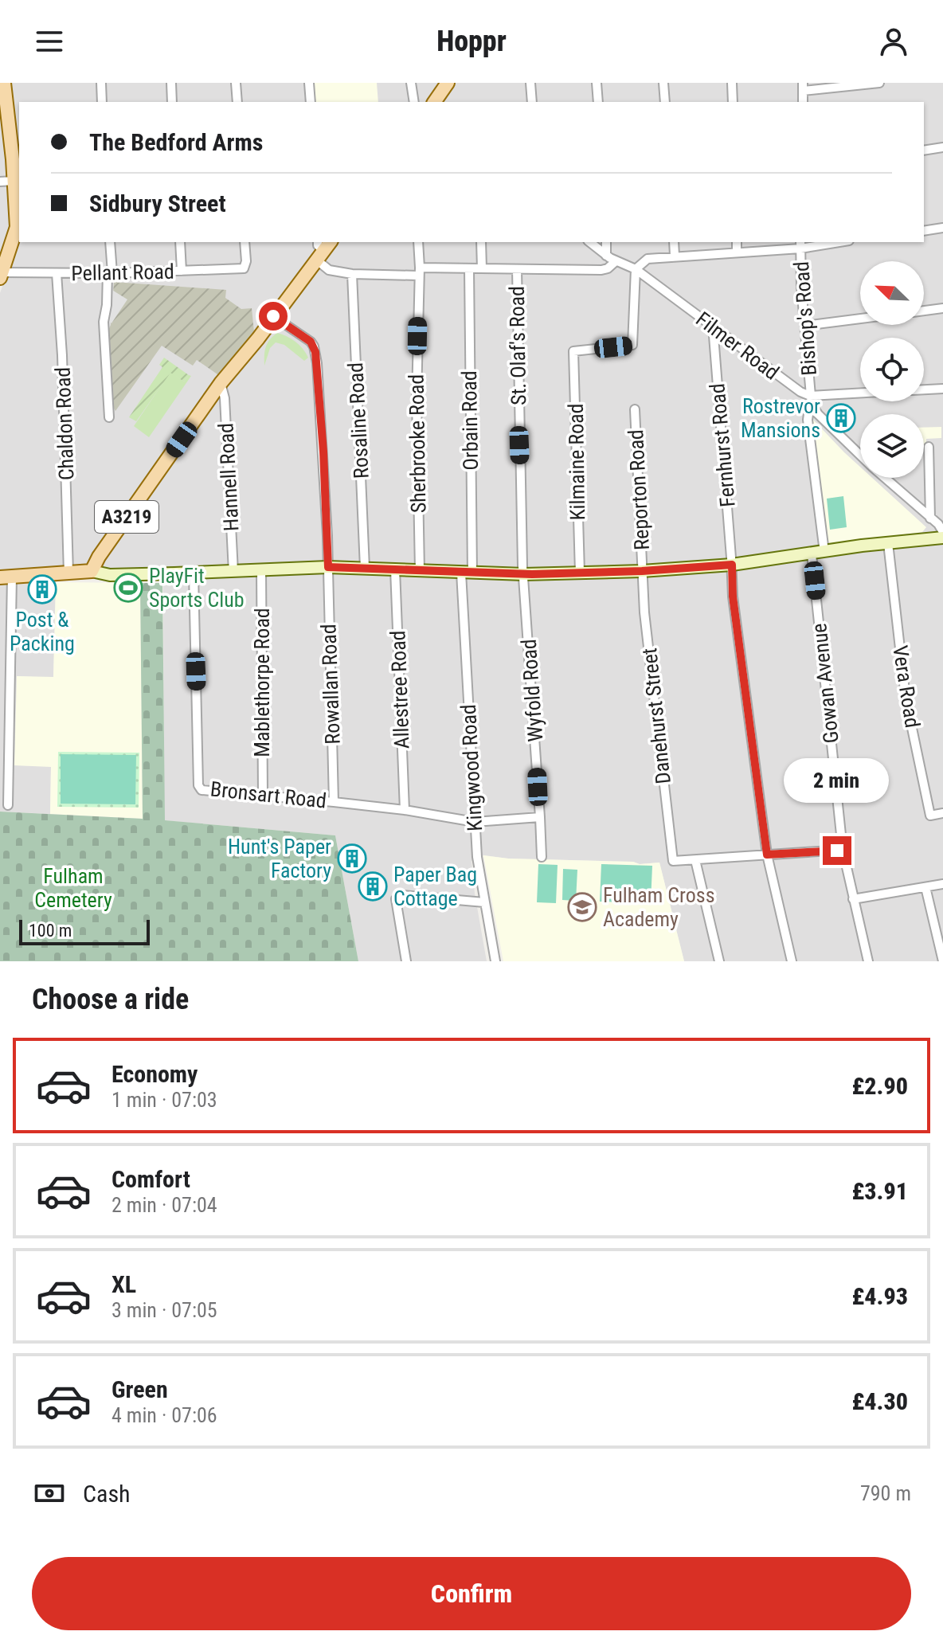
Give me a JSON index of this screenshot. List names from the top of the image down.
{
  "streets": {
    "main road": ["A3219"],
    "street": [
      "Pellant Road",
      "Bishop's Road",
      "St. Olaf's Road",
      "Filmer Road",
      "Rosaline Road",
      "Orbain Road",
      "Chaldon Road",
      "Sherbrooke Road",
      "Fernhurst Road",
      "Kilmaine Road",
      "Hannell Road",
      "Reporton Road",
      "Mablethorpe Road",
      "Gowan Avenue",
      "Rowallan Road",
      "Vera Road",
      "Allestree Road",
      "Wyfold Road",
      "Danehurst Street",
      "Kingwood Road",
      "Bronsart Road"
    ]
  },
  "crossings": [
    ["Pellant Road", "Chaldon Road"],
    ["Bishop's Road", "Filmer Road"],
    ["St. Olaf's Road", "Wyfold Road"],
    ["Filmer Road", "Fernhurst Road"],
    ["Filmer Road", "Kilmaine Road"],
    ["Orbain Road", "Kingwood Road"],
    ["Hannell Road", "A3219"],
    ["Reporton Road", "Danehurst Street"],
    ["A3219", "Rowallan Road"],
    ["Mablethorpe Road", "Bronsart Road"],
    ["Rowallan Road", "Bronsart Road"],
    ["Allestree Road", "Bronsart Road"],
    ["Kingwood Road", "Bronsart Road"]
  ],
  "parks": ["Fulham Cemetery"],
  "places": {
    "building": [
      "Rostrevor Mansions",
      "Post & Packing",
      "Hunt's Paper Factory",
      "Paper Bag Cottage"
    ],
    "sports": ["PlayFit Sports Club"],
    "school or university": ["Fulham Cross Academy"]
  },
  "scale_bar": "100 m",
  "north": "top left",
  "page": {
    "header": "Hoppr",
    "banner": ["The Bedford Arms", "Sidbury Street"],
    "bubble": "2 min",
    "scale": "100 m",
    "heading": "Choose a ride",
    "list": [
      {
        "name": "Economy",
        "note": "1 min · 07:03",
        "value": "£2.90"
      },
      {
        "name": "Comfort",
        "note": "2 min · 07:04",
        "value": "£3.91"
      },
      {
        "name": "XL",
        "note": "3 min · 07:05",
        "value": "£4.93"
      },
      {
        "name": "Green",
        "note": "4 min · 07:06",
        "value": "£4.30"
      }
    ],
    "pay": ["Cash", "790 m"],
    "buttons": "Confirm"
  }
}
